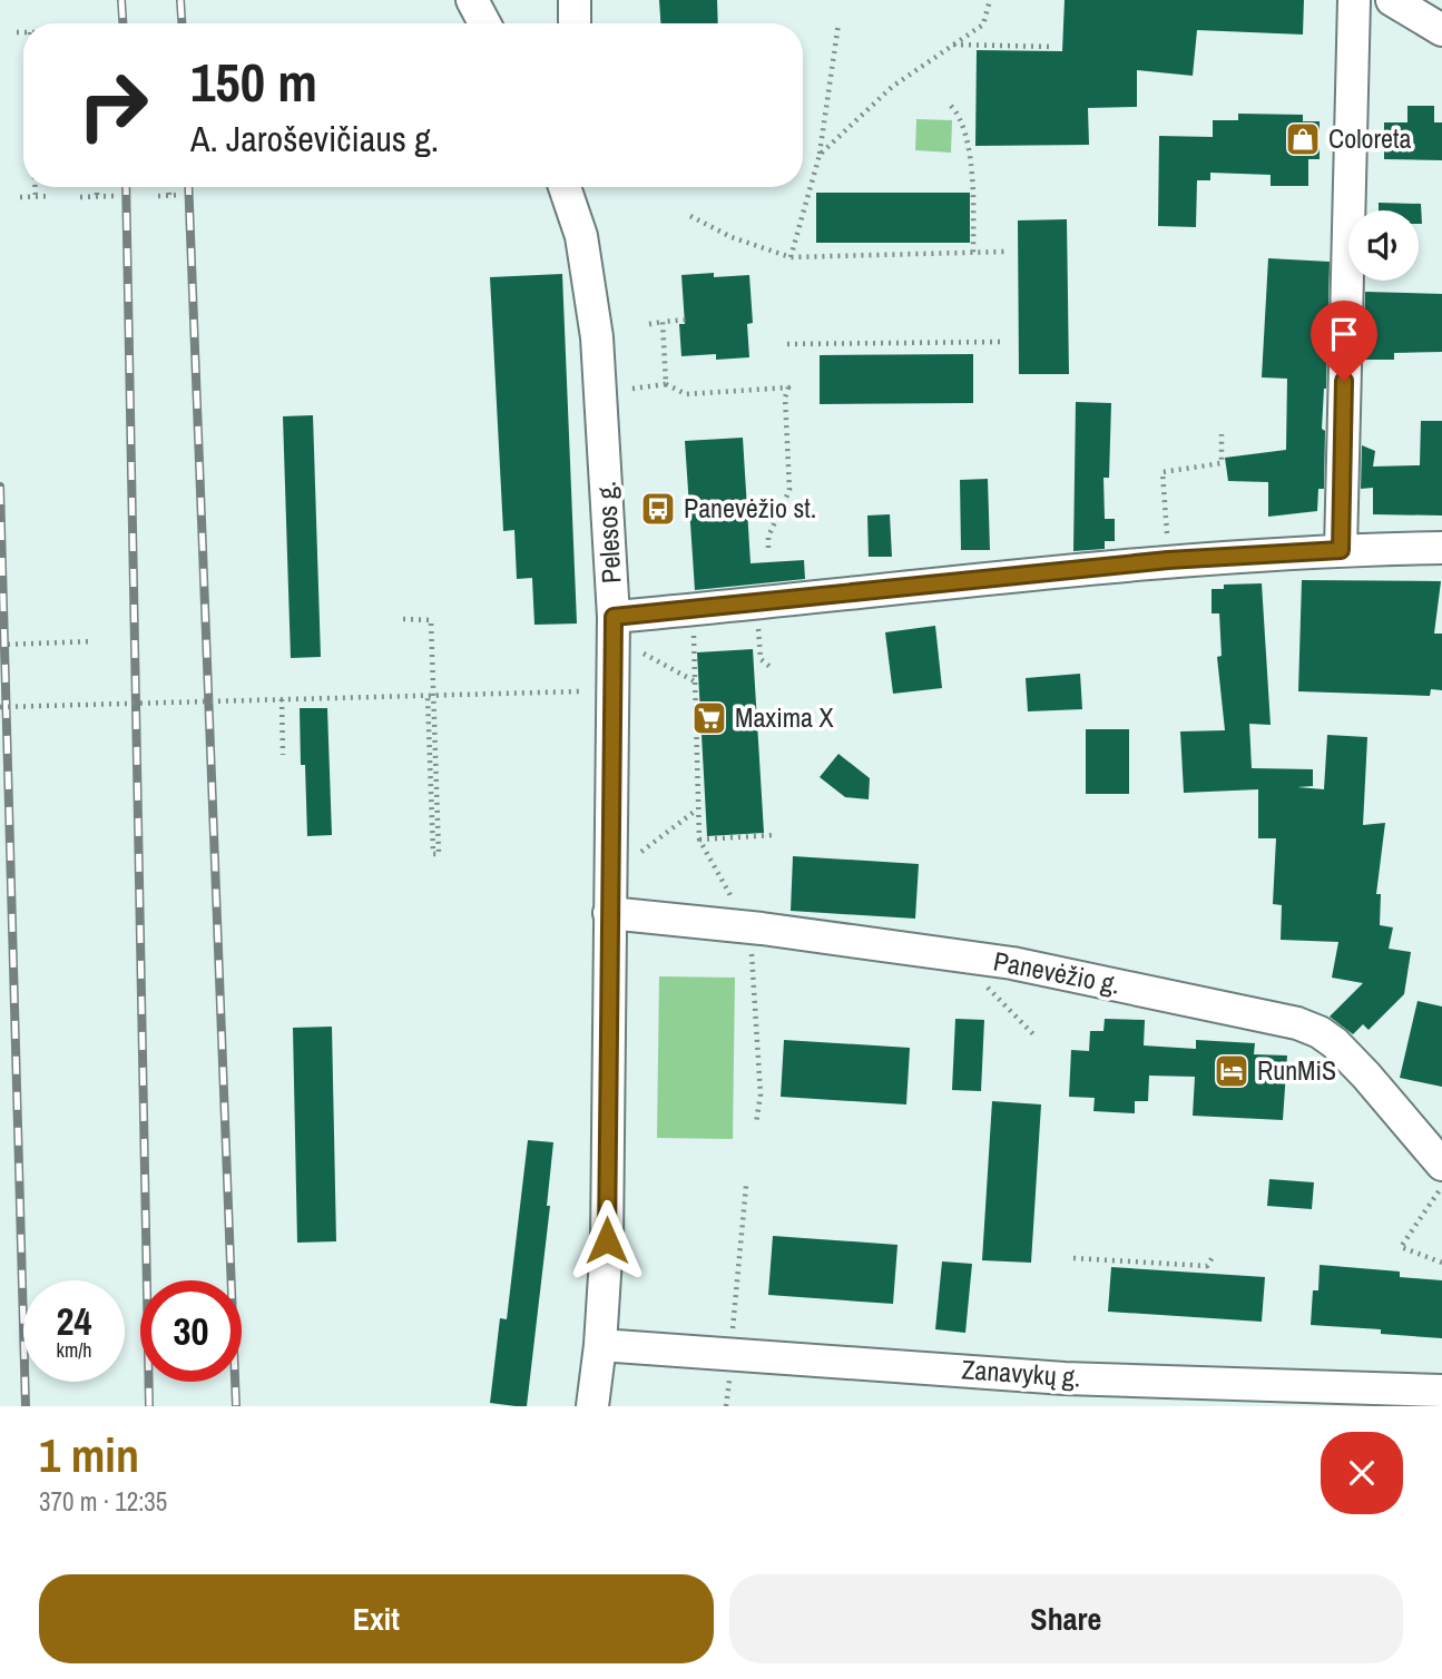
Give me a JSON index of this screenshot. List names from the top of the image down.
{
  "streets": {
    "street": ["Pelesos g.", "Panevėžio g.", "Zanavykų g."]
  },
  "crossings": [
    ["Pelesos g.", "Panevėžio g."],
    ["Pelesos g.", "Zanavykų g."]
  ],
  "places": {
    "shop": ["Coloreta"],
    "bus stop": ["Panevėžio st."],
    "supermarket": ["Maxima X"],
    "hotel": ["RunMiS"]
  },
  "page": {
    "turn": ["150 m", "A. Jaroševičiaus g."],
    "speed": "24 km/h",
    "limit": "30",
    "heading": ["1 min", "370 m · 12:35"],
    "buttons": ["Exit", "Share"]
  }
}
